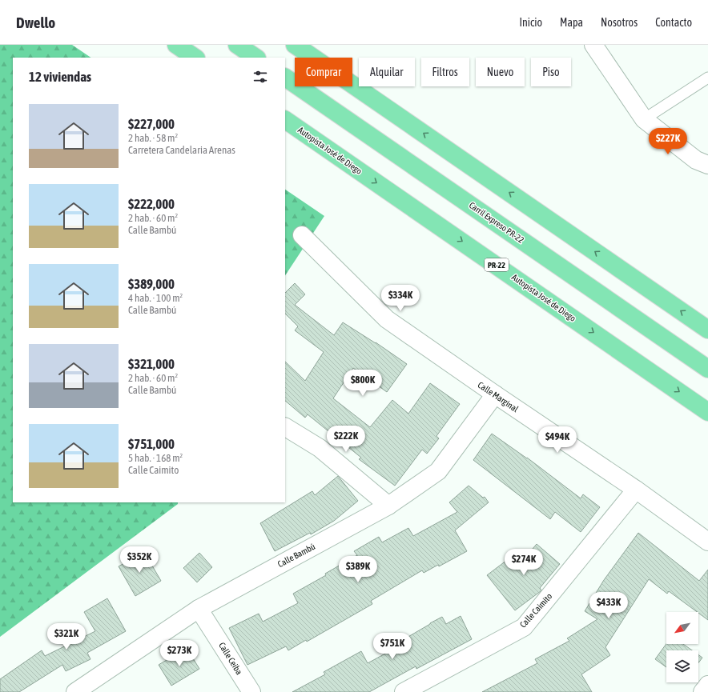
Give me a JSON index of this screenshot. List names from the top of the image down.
{
  "streets": {
    "highway": ["Autopista José de Diego", "Carril Expreso PR-22", "PR-22"],
    "street": [
      "Calle Marginal",
      "Calle Bambú",
      "Calle Caimito",
      "Calle Ceiba"
    ]
  },
  "crossings": [
    ["Calle Marginal", "Calle Bambú"],
    ["Calle Marginal", "Calle Caimito"],
    ["Calle Bambú", "Calle Ceiba"]
  ],
  "north": "bottom left",
  "page": {
    "header": "Dwello",
    "nav": [
      "Inicio",
      "Mapa",
      "Nosotros",
      "Contacto"
    ],
    "chip": [
      "Comprar",
      "Alquilar",
      "Filtros",
      "Nuevo",
      "Piso"
    ],
    "heading": "12 viviendas",
    "list": [
      {
        "name": "$227,000",
        "note": "2 hab. · 58 m² · Carretera Candelaria Arenas"
      },
      {
        "name": "$222,000",
        "note": "2 hab. · 60 m² · Calle Bambú"
      },
      {
        "name": "$389,000",
        "note": "4 hab. · 100 m² · Calle Bambú"
      },
      {
        "name": "$321,000",
        "note": "2 hab. · 60 m² · Calle Bambú"
      },
      {
        "name": "$751,000",
        "note": "5 hab. · 168 m² · Calle Caimito"
      }
    ],
    "price": [
      "$227K",
      "$334K",
      "$800K",
      "$222K",
      "$494K",
      "$352K",
      "$274K",
      "$389K",
      "$433K",
      "$321K",
      "$751K",
      "$273K"
    ]
  }
}
